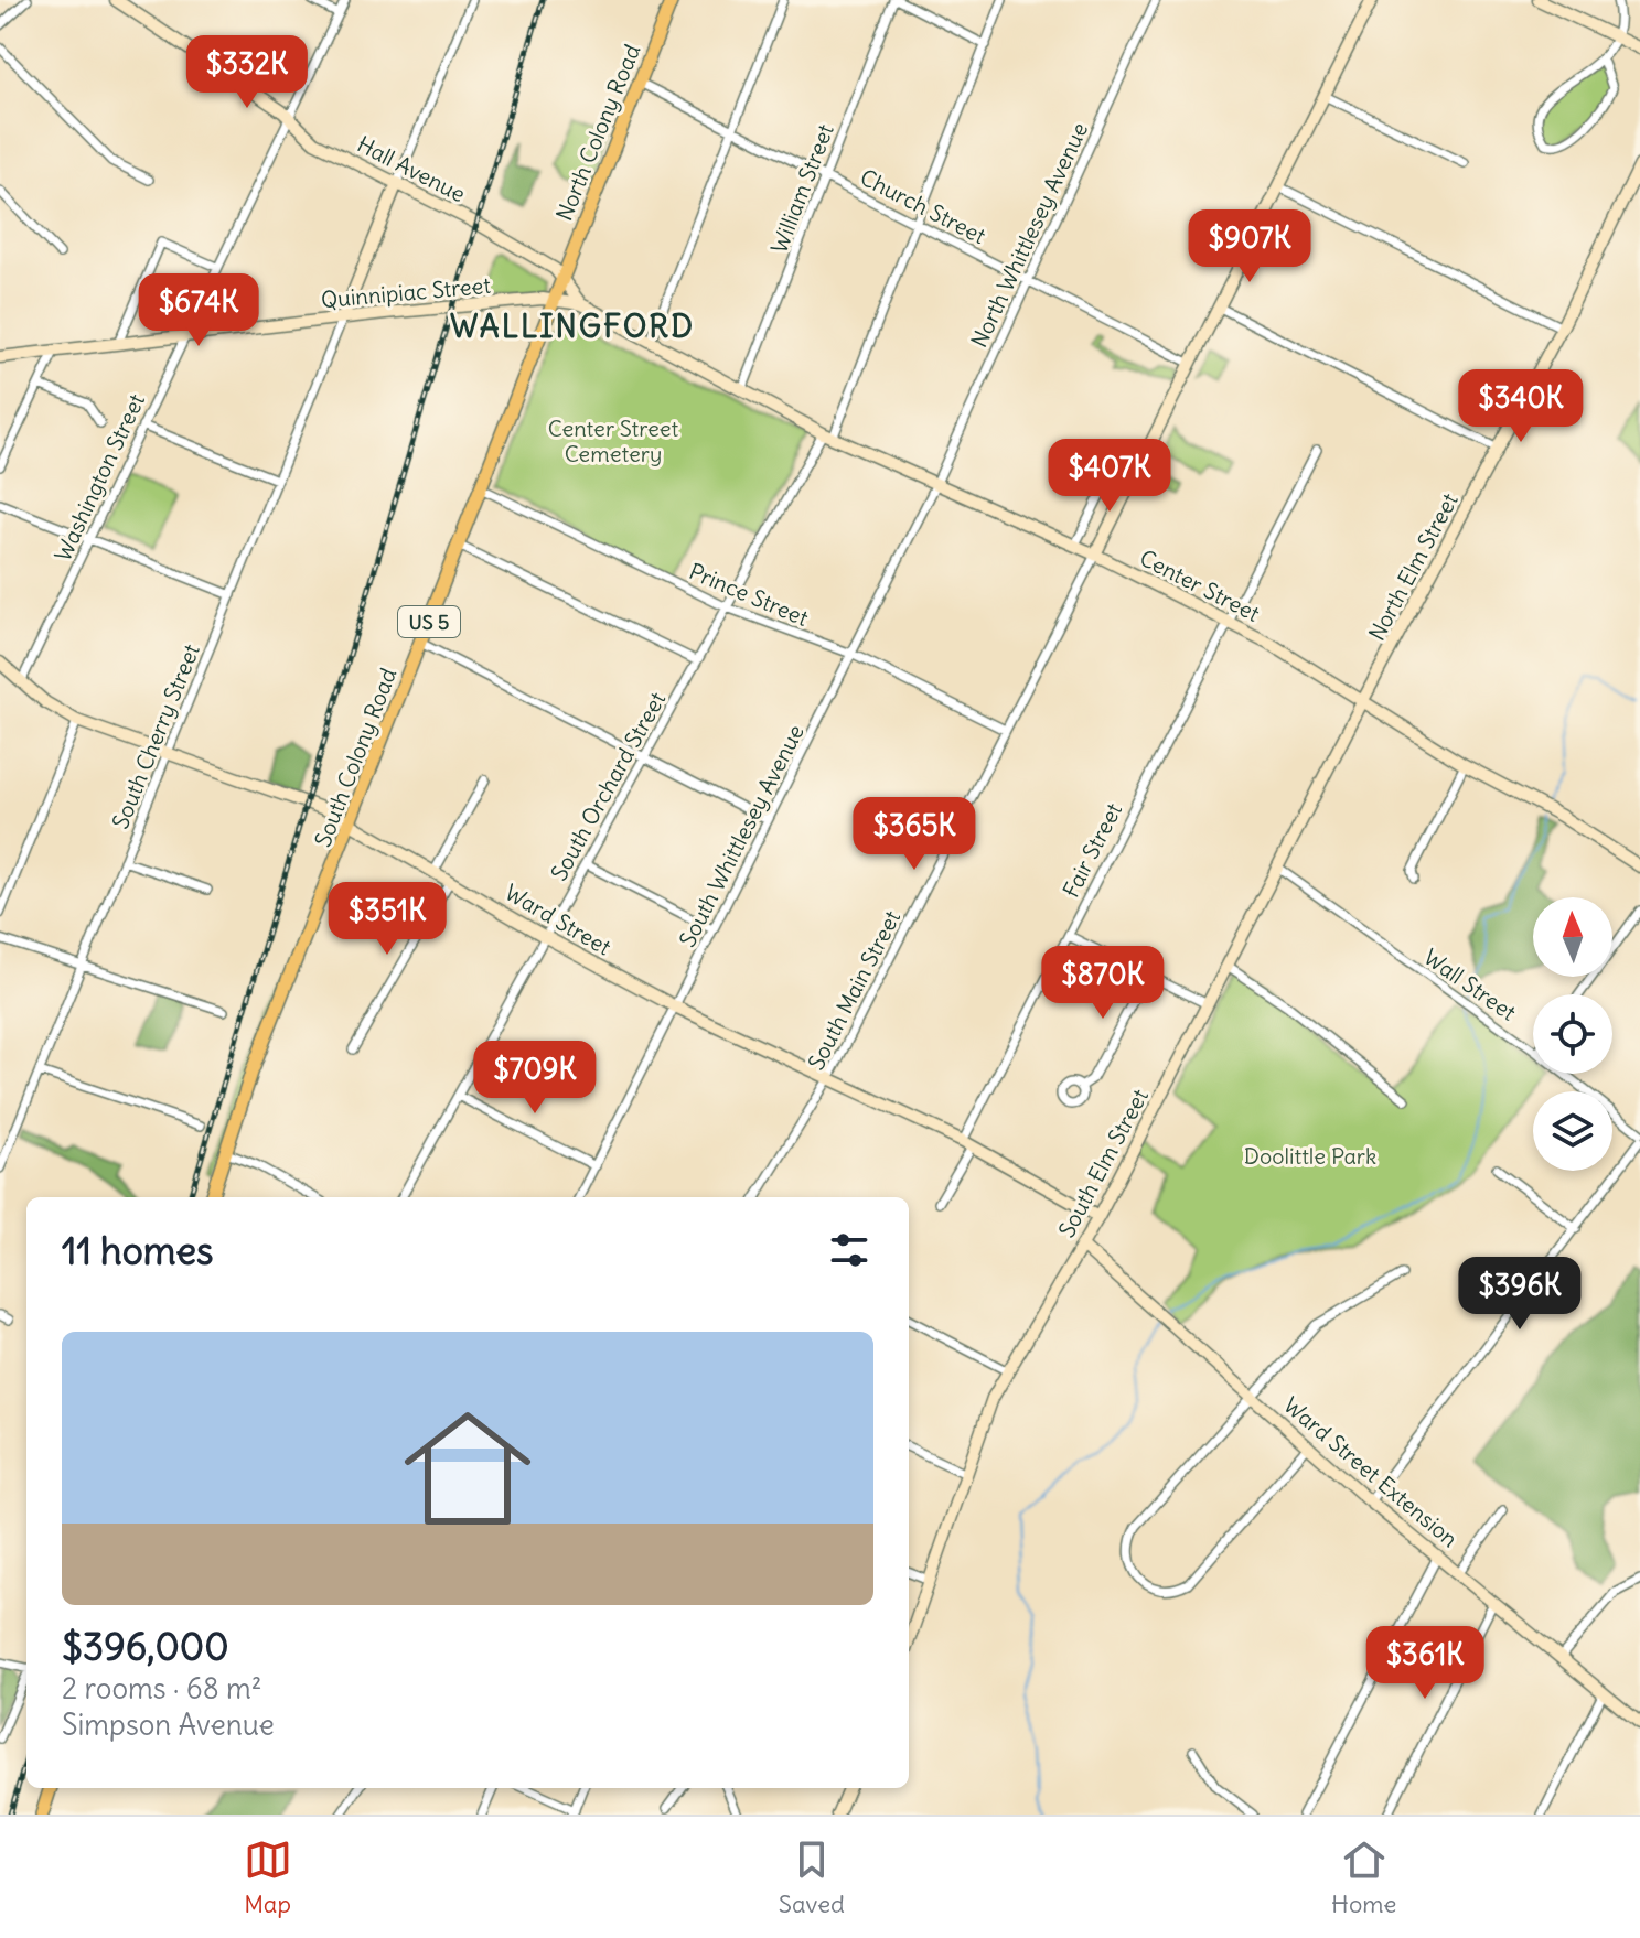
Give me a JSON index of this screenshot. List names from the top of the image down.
{
  "streets": {
    "main road": [
      "North Colony Road",
      "Hall Avenue",
      "Quinnipiac Street",
      "North Elm Street",
      "Center Street",
      "US 5",
      "South Colony Road",
      "Ward Street",
      "South Elm Street",
      "Ward Street Extension"
    ],
    "street": [
      "William Street",
      "Church Street",
      "North Whittlesey Avenue",
      "Washington Street",
      "Prince Street",
      "South Cherry Street",
      "South Orchard Street",
      "South Whittlesey Avenue",
      "Fair Street",
      "Wall Street",
      "South Main Street"
    ]
  },
  "crossings": [
    ["North Colony Road", "Hall Avenue"],
    ["North Colony Road", "Church Street"],
    ["North Colony Road", "Center Street"],
    ["North Colony Road", "South Colony Road"],
    ["Hall Avenue", "Washington Street"],
    ["Hall Avenue", "Center Street"],
    ["Hall Avenue", "South Colony Road"],
    ["William Street", "Church Street"],
    ["William Street", "Center Street"],
    ["Church Street", "North Whittlesey Avenue"],
    ["Church Street", "South Orchard Street"],
    ["North Whittlesey Avenue", "Center Street"],
    ["North Whittlesey Avenue", "South Whittlesey Avenue"],
    ["Quinnipiac Street", "Washington Street"],
    ["Quinnipiac Street", "Center Street"],
    ["Quinnipiac Street", "South Cherry Street"],
    ["Quinnipiac Street", "South Colony Road"],
    ["Washington Street", "Ward Street"],
    ["North Elm Street", "Center Street"],
    ["North Elm Street", "South Elm Street"],
    ["Center Street", "South Colony Road"],
    ["Center Street", "South Orchard Street"],
    ["Center Street", "South Whittlesey Avenue"],
    ["Center Street", "Fair Street"],
    ["Center Street", "South Main Street"],
    ["Center Street", "South Elm Street"],
    ["Prince Street", "South Colony Road"],
    ["Prince Street", "South Orchard Street"],
    ["Prince Street", "South Whittlesey Avenue"],
    ["Prince Street", "South Main Street"],
    ["South Cherry Street", "Ward Street"],
    ["South Colony Road", "Ward Street"],
    ["South Orchard Street", "Ward Street"],
    ["South Whittlesey Avenue", "Ward Street"],
    ["Fair Street", "Ward Street"],
    ["Ward Street", "South Main Street"],
    ["Ward Street", "South Elm Street"],
    ["Wall Street", "South Elm Street"],
    ["South Elm Street", "Ward Street Extension"]
  ],
  "districts": ["WALLINGFORD"],
  "parks": ["Center Street Cemetery", "Doolittle Park"],
  "north": "top",
  "page": {
    "price": [
      "$332K",
      "$907K",
      "$674K",
      "$340K",
      "$407K",
      "$365K",
      "$351K",
      "$870K",
      "$709K",
      "$396K",
      "$361K"
    ],
    "heading": "11 homes",
    "list": [
      {
        "name": "$396,000",
        "note": "2 rooms · 68 m² · Simpson Avenue"
      }
    ],
    "tabs": ["Map", "Saved", "Home"]
  }
}
